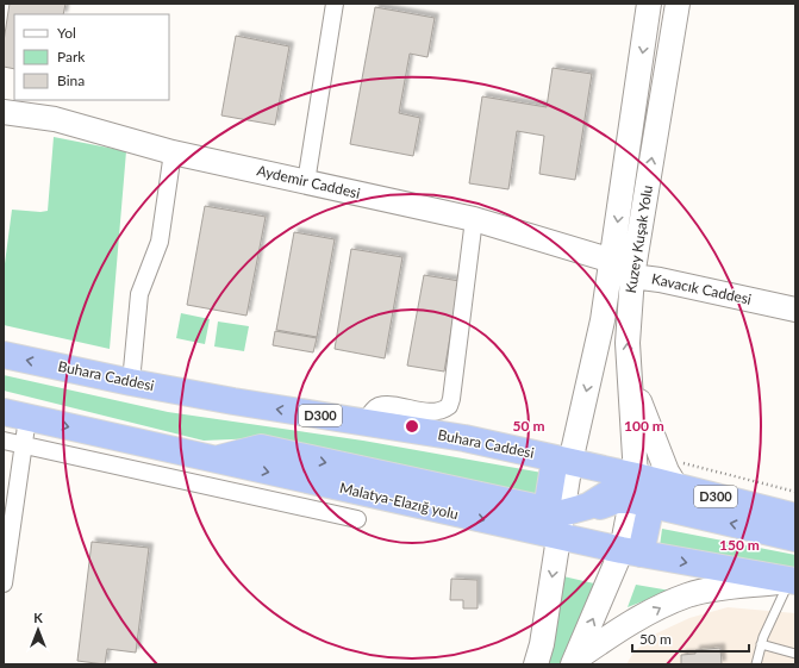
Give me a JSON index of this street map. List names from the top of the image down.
{
  "streets": {
    "highway": ["Buhara Caddesi", "D300", "Malatya-Elazığ yolu"],
    "main road": ["Aydemir Caddesi", "Kuzey Kuşak Yolu", "Kavacık Caddesi"]
  },
  "crossings": [
    ["Aydemir Caddesi", "Kuzey Kuşak Yolu"],
    ["Aydemir Caddesi", "Kavacık Caddesi"],
    ["Kuzey Kuşak Yolu", "Kavacık Caddesi"],
    ["Kuzey Kuşak Yolu", "Buhara Caddesi"]
  ],
  "one_way": ["Buhara Caddesi", "Malatya-Elazığ yolu"],
  "legend": ["Yol", "Park", "Bina"],
  "scale_bar": "50 m",
  "north": "top",
  "rings": ["50 m", "100 m", "150 m"]
}
